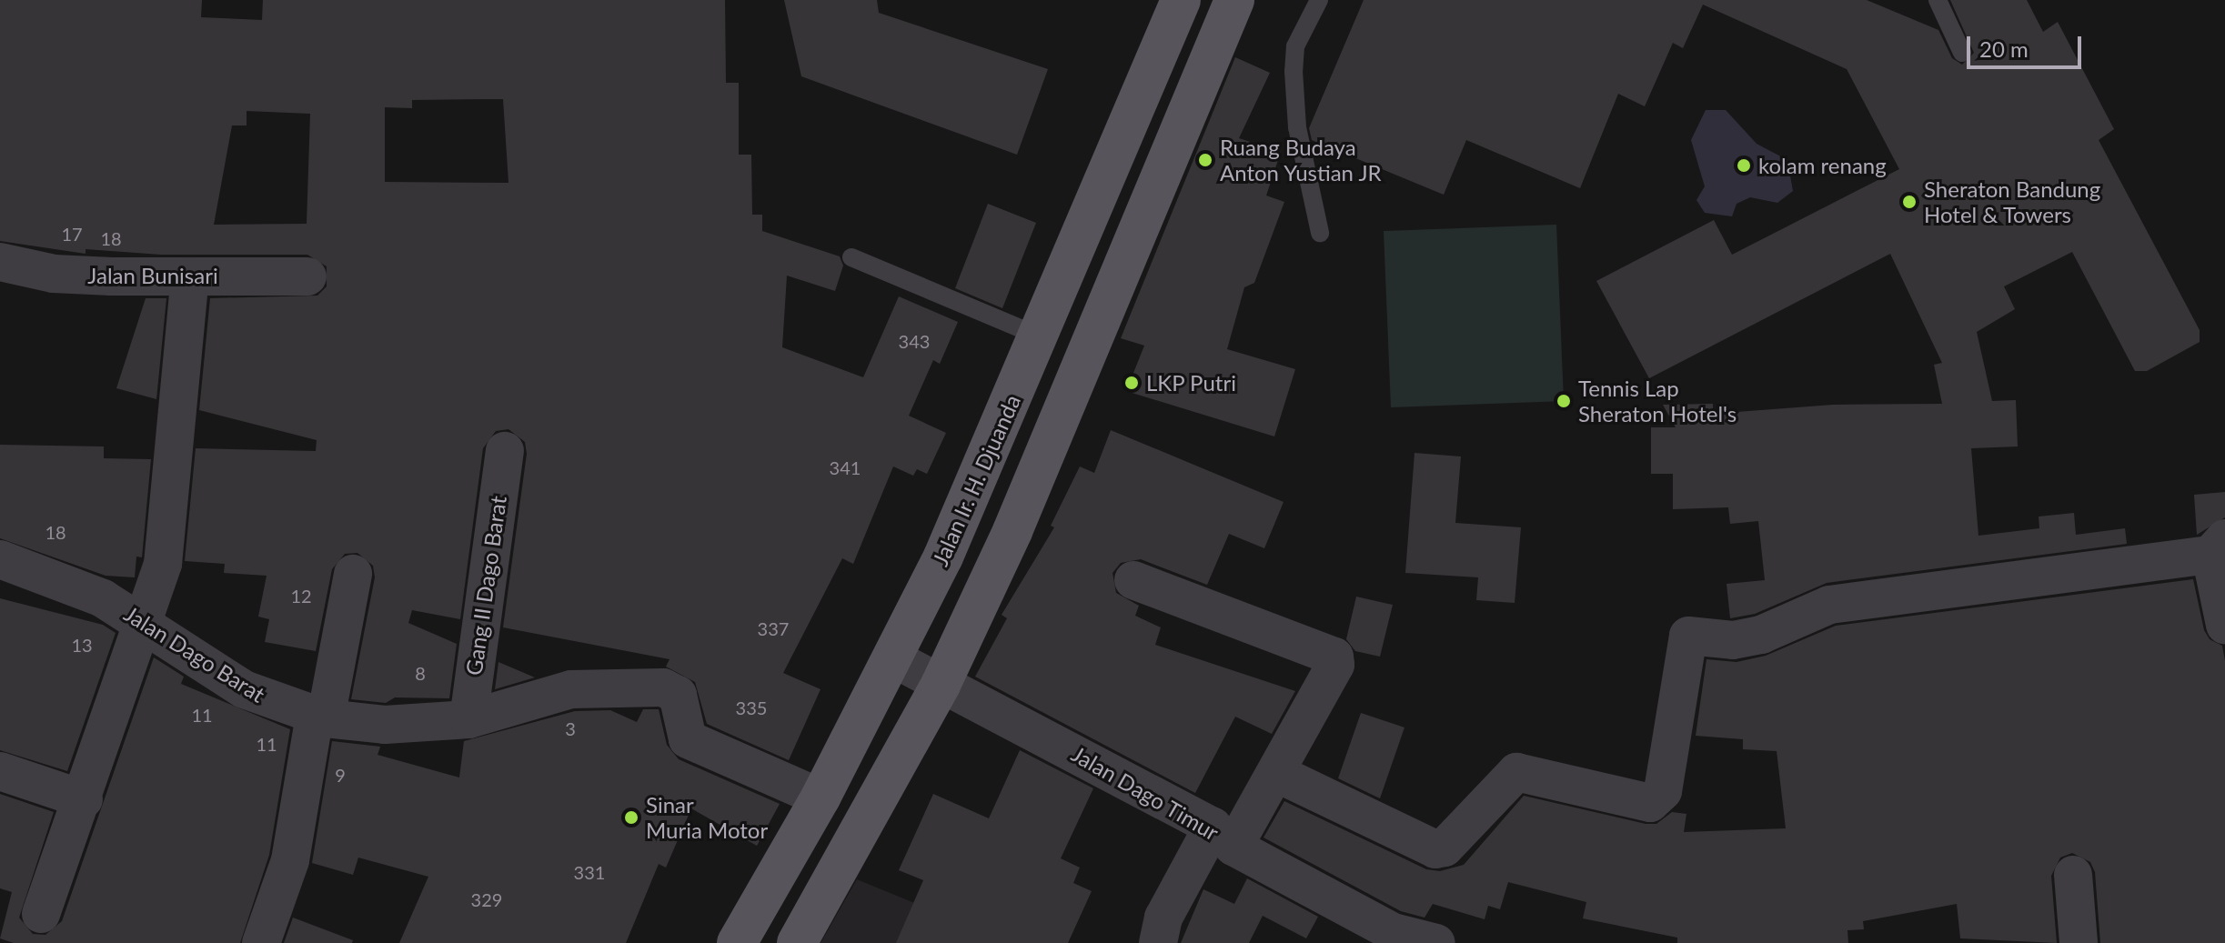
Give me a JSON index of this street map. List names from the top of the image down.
{
  "streets": {
    "main road": ["Jalan Ir. H. Djuanda"],
    "street": [
      "Jalan Bunisari",
      "Gang II Dago Barat",
      "Jalan Dago Barat",
      "Jalan Dago Timur"
    ]
  },
  "crossings": [
    ["Jalan Ir. H. Djuanda", "Jalan Dago Barat"],
    ["Jalan Ir. H. Djuanda", "Jalan Dago Timur"],
    ["Gang II Dago Barat", "Jalan Dago Barat"]
  ],
  "places": [
    "Ruang Budaya Anton Yustian JR",
    "kolam renang",
    "Sheraton Bandung Hotel & Towers",
    "LKP Putri",
    "Tennis Lap Sheraton Hotel's",
    "Sinar Muria Motor"
  ],
  "house_numbers": [
    "17",
    "18",
    "343",
    "341",
    "18",
    "12",
    "337",
    "13",
    "8",
    "335",
    "11",
    "3",
    "11",
    "9",
    "331",
    "329"
  ],
  "scale_bar": "20 m"
}
